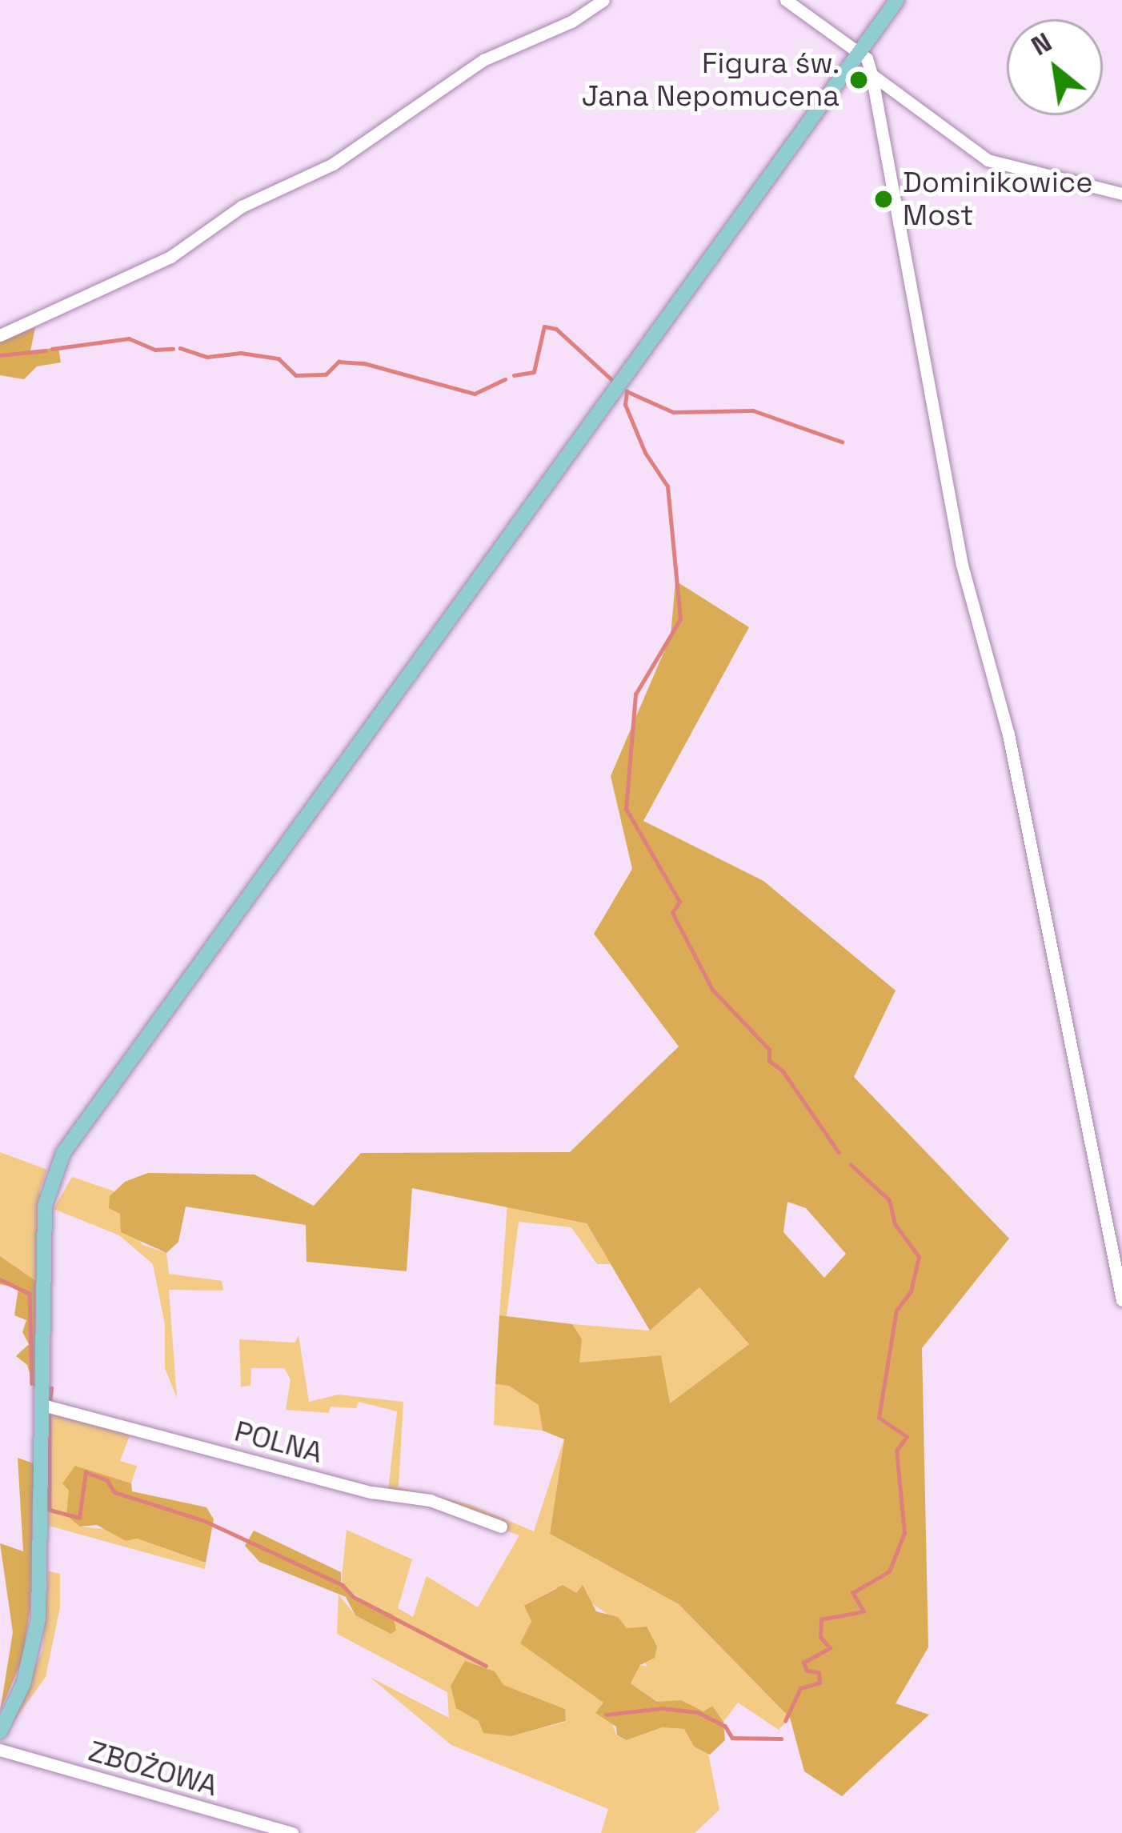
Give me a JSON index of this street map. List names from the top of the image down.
{
  "streets": {
    "street": ["POLNA", "ZBOŻOWA"]
  },
  "places": ["Figura św. Jana Nepomucena", "Dominikowice Most"],
  "north": "top left"
}
